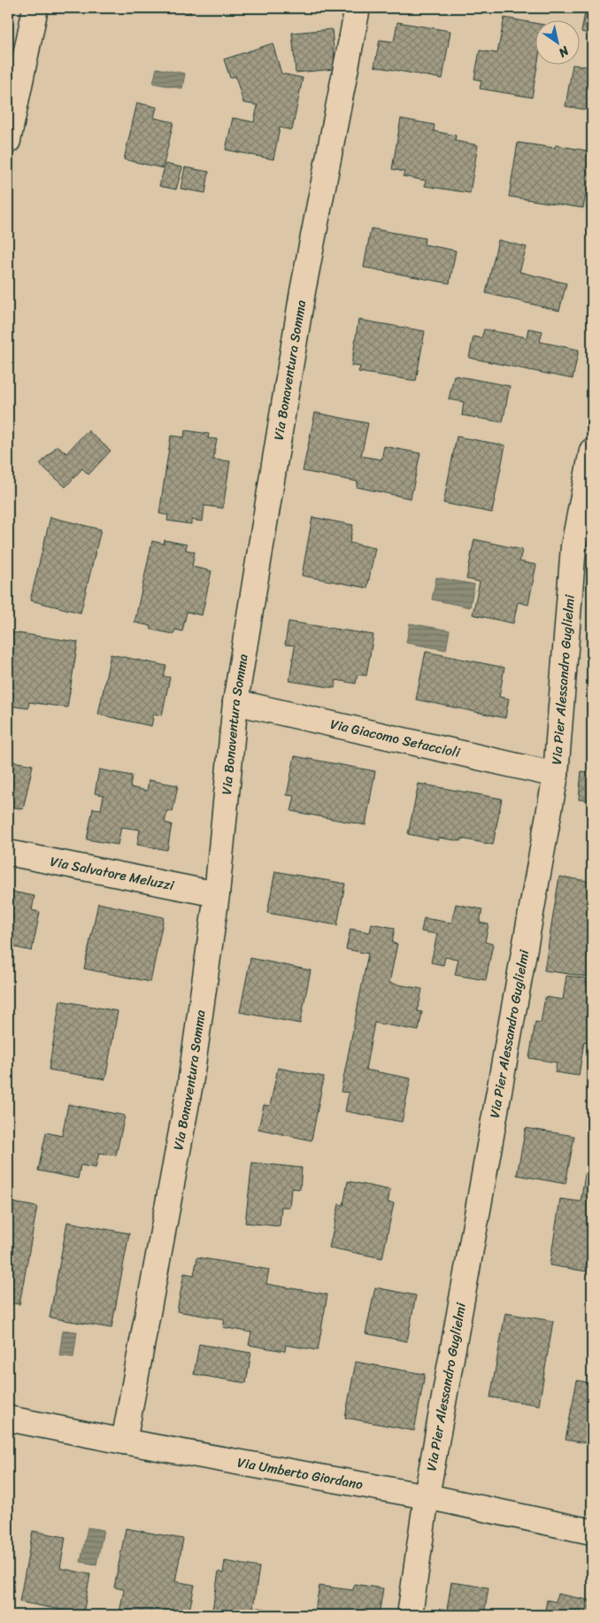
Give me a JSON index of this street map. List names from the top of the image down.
{
  "streets": {
    "street": [
      "Via Bonaventura Somma",
      "Via Pier Alessandro Guglielmi",
      "Via Giacomo Setaccioli",
      "Via Salvatore Meluzzi",
      "Via Umberto Giordano"
    ]
  },
  "crossings": [
    ["Via Bonaventura Somma", "Via Giacomo Setaccioli"],
    ["Via Bonaventura Somma", "Via Salvatore Meluzzi"],
    ["Via Bonaventura Somma", "Via Umberto Giordano"],
    ["Via Pier Alessandro Guglielmi", "Via Giacomo Setaccioli"],
    ["Via Pier Alessandro Guglielmi", "Via Umberto Giordano"]
  ],
  "north": "bottom right"
}
